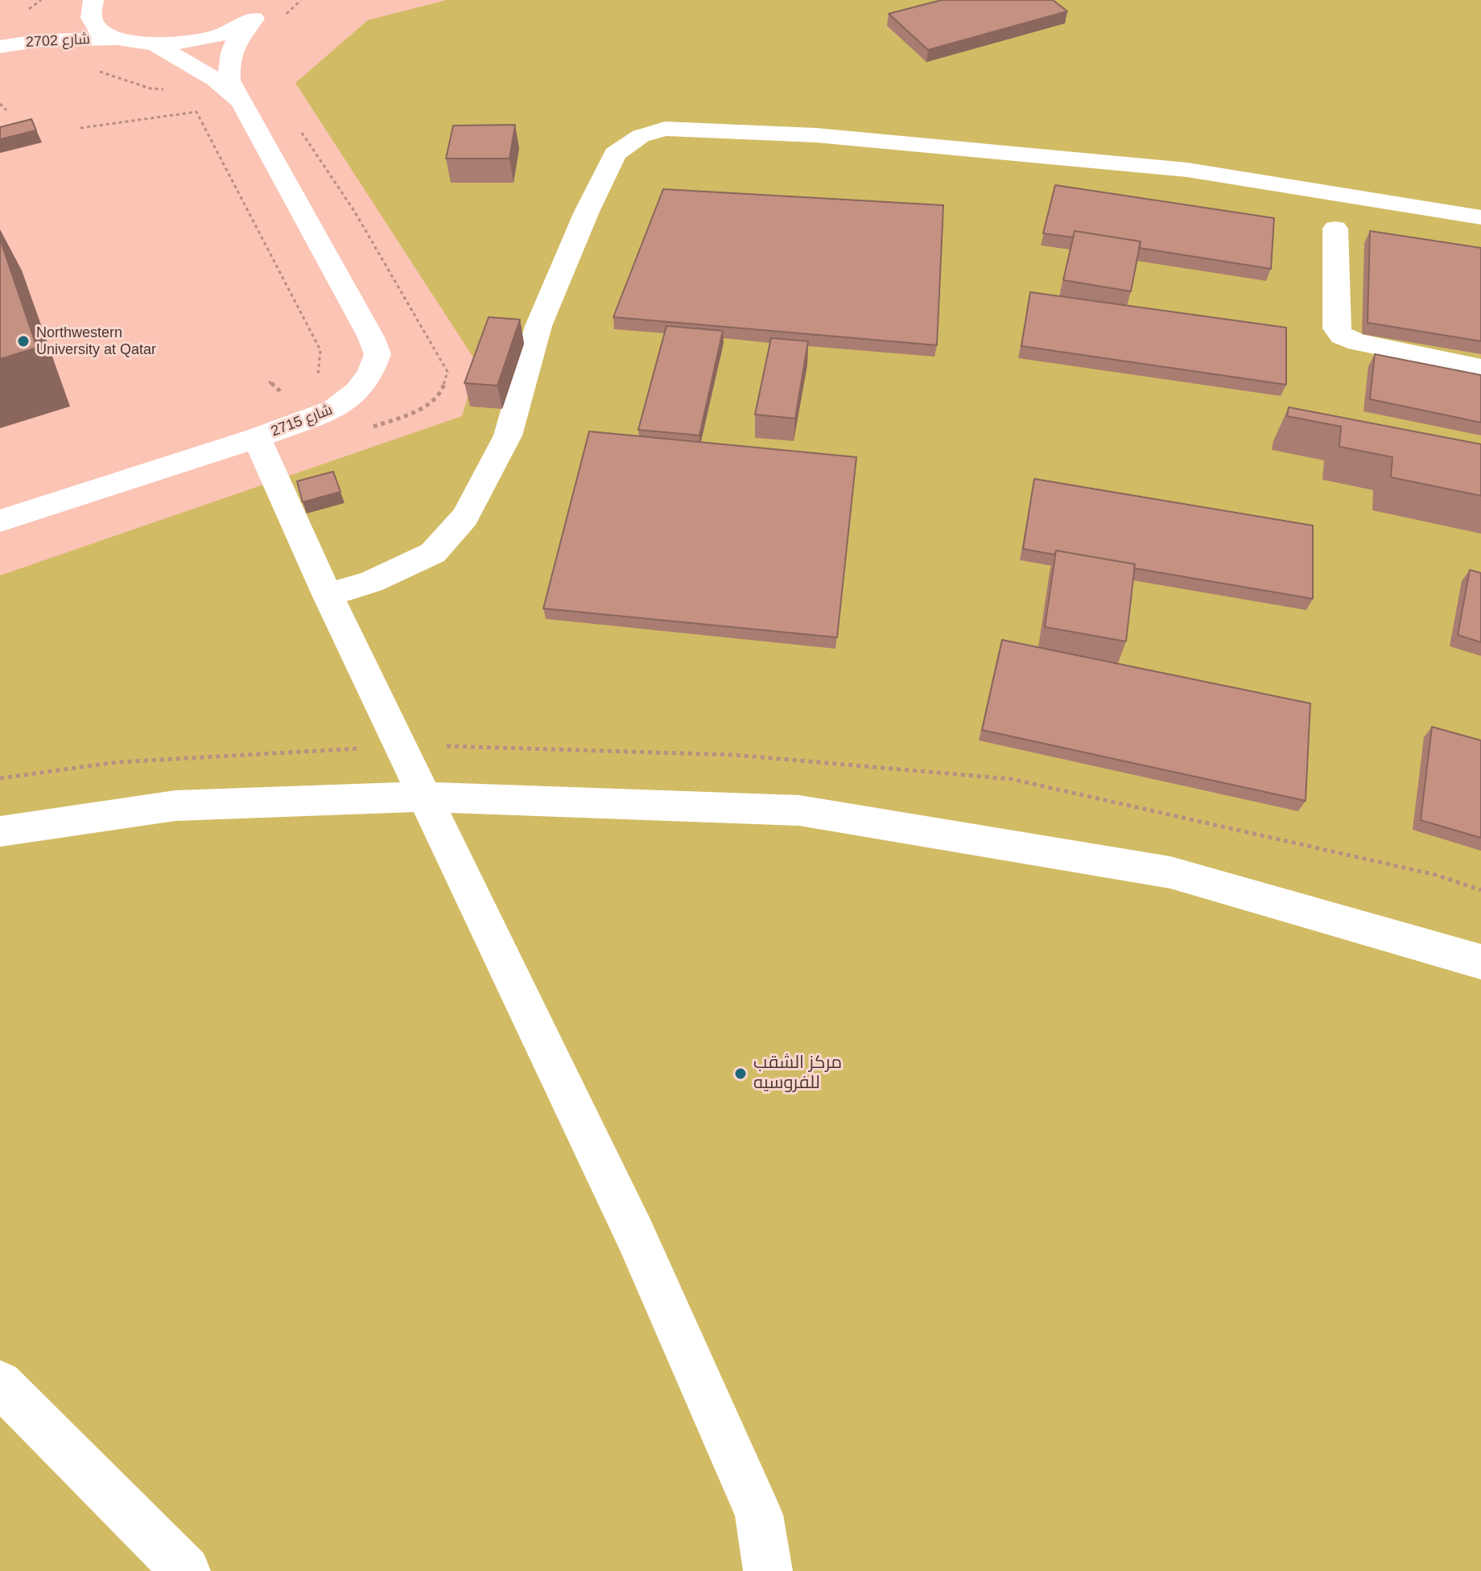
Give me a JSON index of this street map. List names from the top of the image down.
{
  "streets": {
    "street": ["شارع 2702", "شارع 2715"]
  },
  "crossings": [
    ["شارع 2702", "شارع 2715"]
  ],
  "places": ["Northwestern University at Qatar", "مركز الشقب للفروسيه"]
}
